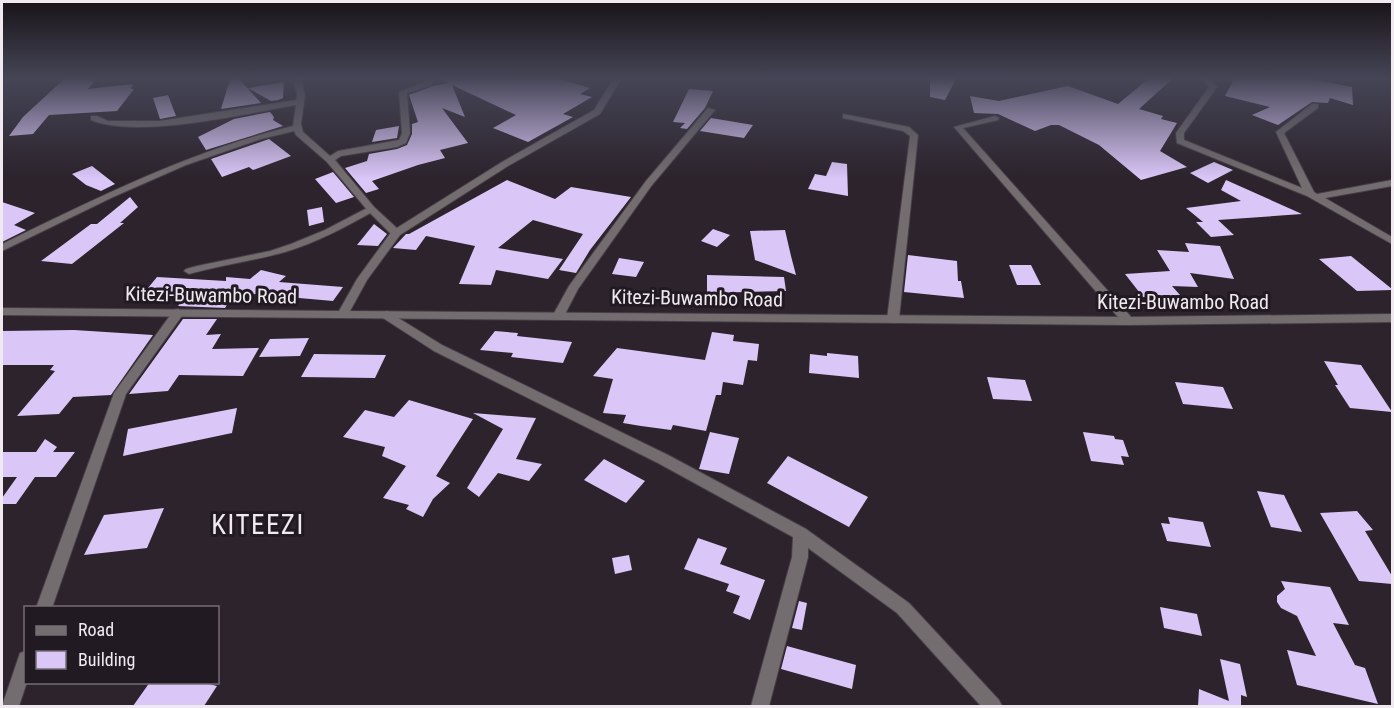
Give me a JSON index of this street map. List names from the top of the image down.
{
  "streets": {
    "street": ["Kitezi-Buwambo Road"]
  },
  "districts": ["KITEEZI"],
  "legend": ["Road", "Building"]
}
